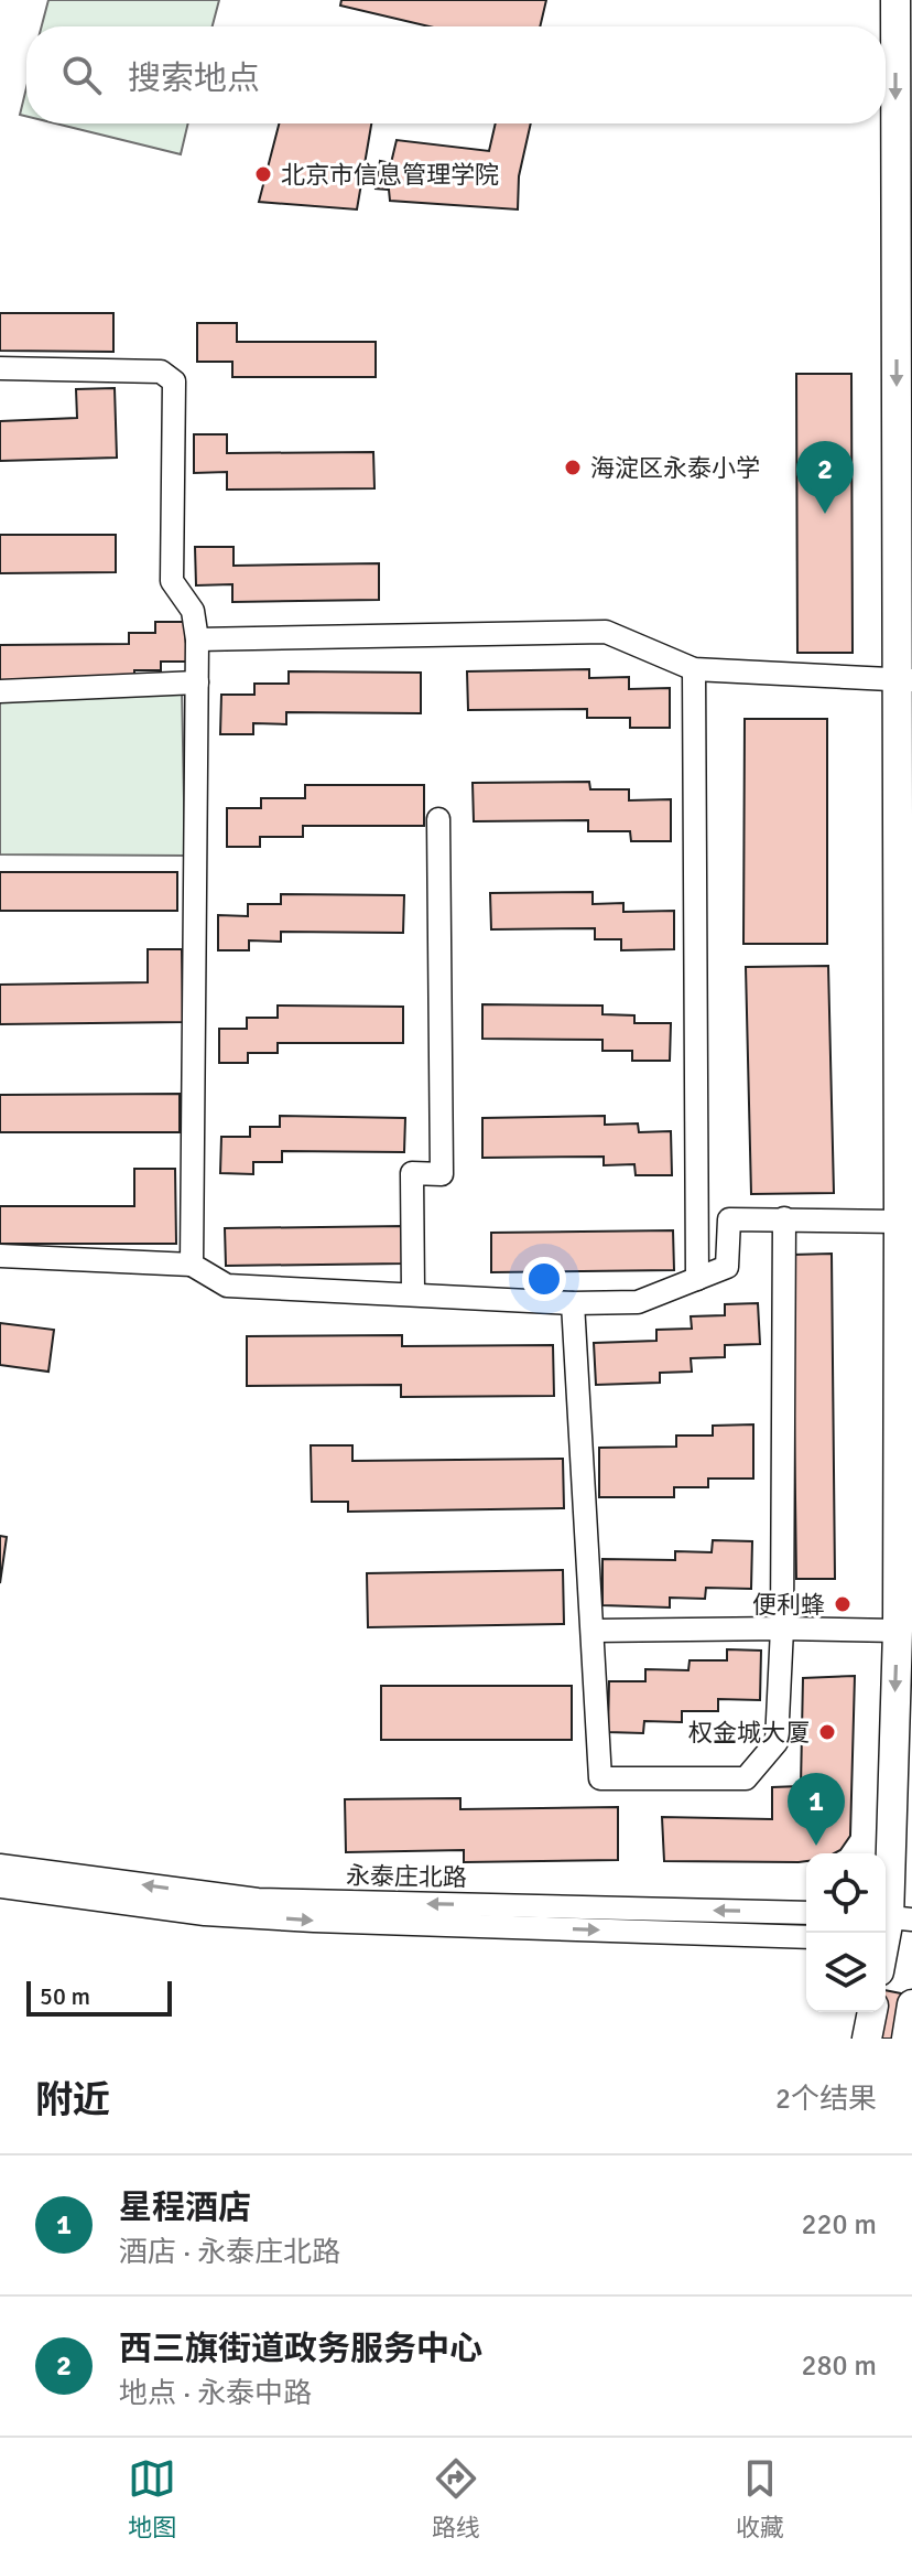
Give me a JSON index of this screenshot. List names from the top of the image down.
{
  "streets": {
    "street": ["永泰庄北路"]
  },
  "places": [
    "北京市信息管理学院",
    "海淀区永泰小学",
    "便利蜂",
    "权金城大厦"
  ],
  "scale_bar": "50 m",
  "page": {
    "search": "搜索地点",
    "pins": ["2", "1"],
    "scale": "50 m",
    "heading": ["附近", "2个结果"],
    "list": [
      {
        "mark": "1",
        "name": "星程酒店",
        "note": "酒店 · 永泰庄北路",
        "value": "220 m"
      },
      {
        "mark": "2",
        "name": "西三旗街道政务服务中心",
        "note": "地点 · 永泰中路",
        "value": "280 m"
      }
    ],
    "nav": ["地图", "路线", "收藏"]
  }
}
